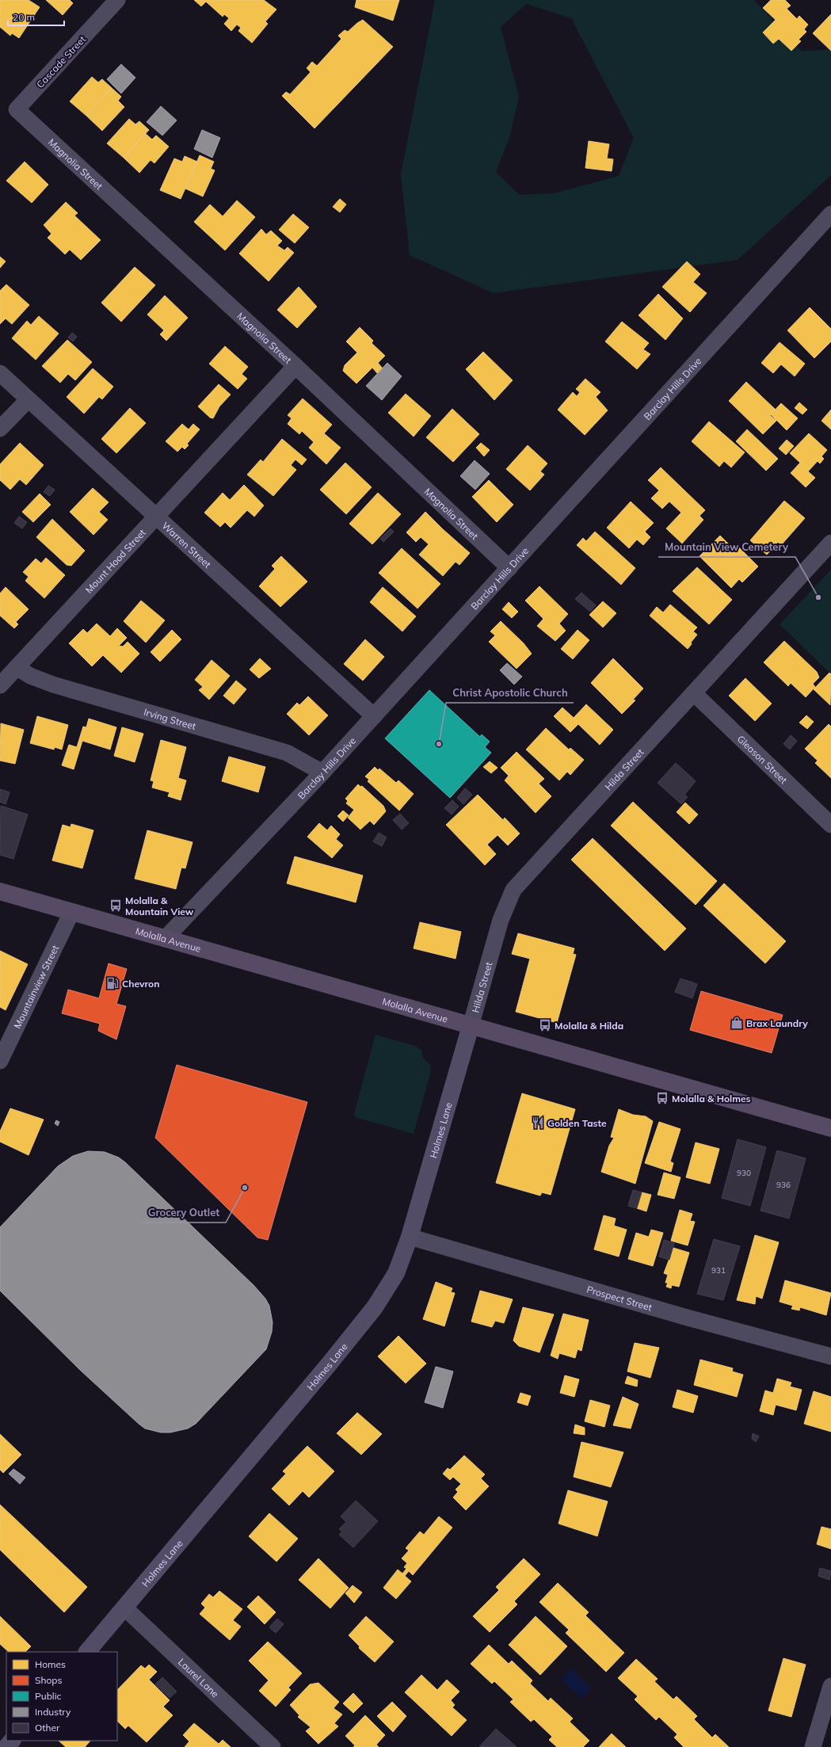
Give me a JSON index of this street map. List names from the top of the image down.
{
  "streets": {
    "main road": ["Molalla Avenue"],
    "street": [
      "Cascade Street",
      "Magnolia Street",
      "Barclay Hills Drive",
      "Warren Street",
      "Mount Hood Street",
      "Irving Street",
      "Gleason Street",
      "Hilda Street",
      "Mountainview Street",
      "Holmes Lane",
      "Prospect Street",
      "Laurel Lane"
    ]
  },
  "crossings": [
    ["Cascade Street", "Magnolia Street"],
    ["Magnolia Street", "Barclay Hills Drive"],
    ["Magnolia Street", "Mount Hood Street"],
    ["Barclay Hills Drive", "Warren Street"],
    ["Barclay Hills Drive", "Irving Street"],
    ["Barclay Hills Drive", "Molalla Avenue"],
    ["Warren Street", "Mount Hood Street"],
    ["Mount Hood Street", "Irving Street"],
    ["Gleason Street", "Hilda Street"],
    ["Hilda Street", "Molalla Avenue"],
    ["Hilda Street", "Holmes Lane"],
    ["Molalla Avenue", "Mountainview Street"],
    ["Molalla Avenue", "Holmes Lane"],
    ["Holmes Lane", "Prospect Street"],
    ["Holmes Lane", "Laurel Lane"]
  ],
  "places": {
    "other": ["Mountain View Cemetery", "Christ Apostolic Church", "Grocery Outlet"],
    "bus stop": ["Molalla & Mountain View", "Molalla & Hilda", "Molalla & Holmes"],
    "fuel station": ["Chevron"],
    "shop": ["Brax Laundry"],
    "restaurant": ["Golden Taste"]
  },
  "house_numbers": ["930", "936", "931"],
  "legend": [
    "Homes",
    "Shops",
    "Public",
    "Industry",
    "Other"
  ],
  "scale_bar": "20 m"
}
